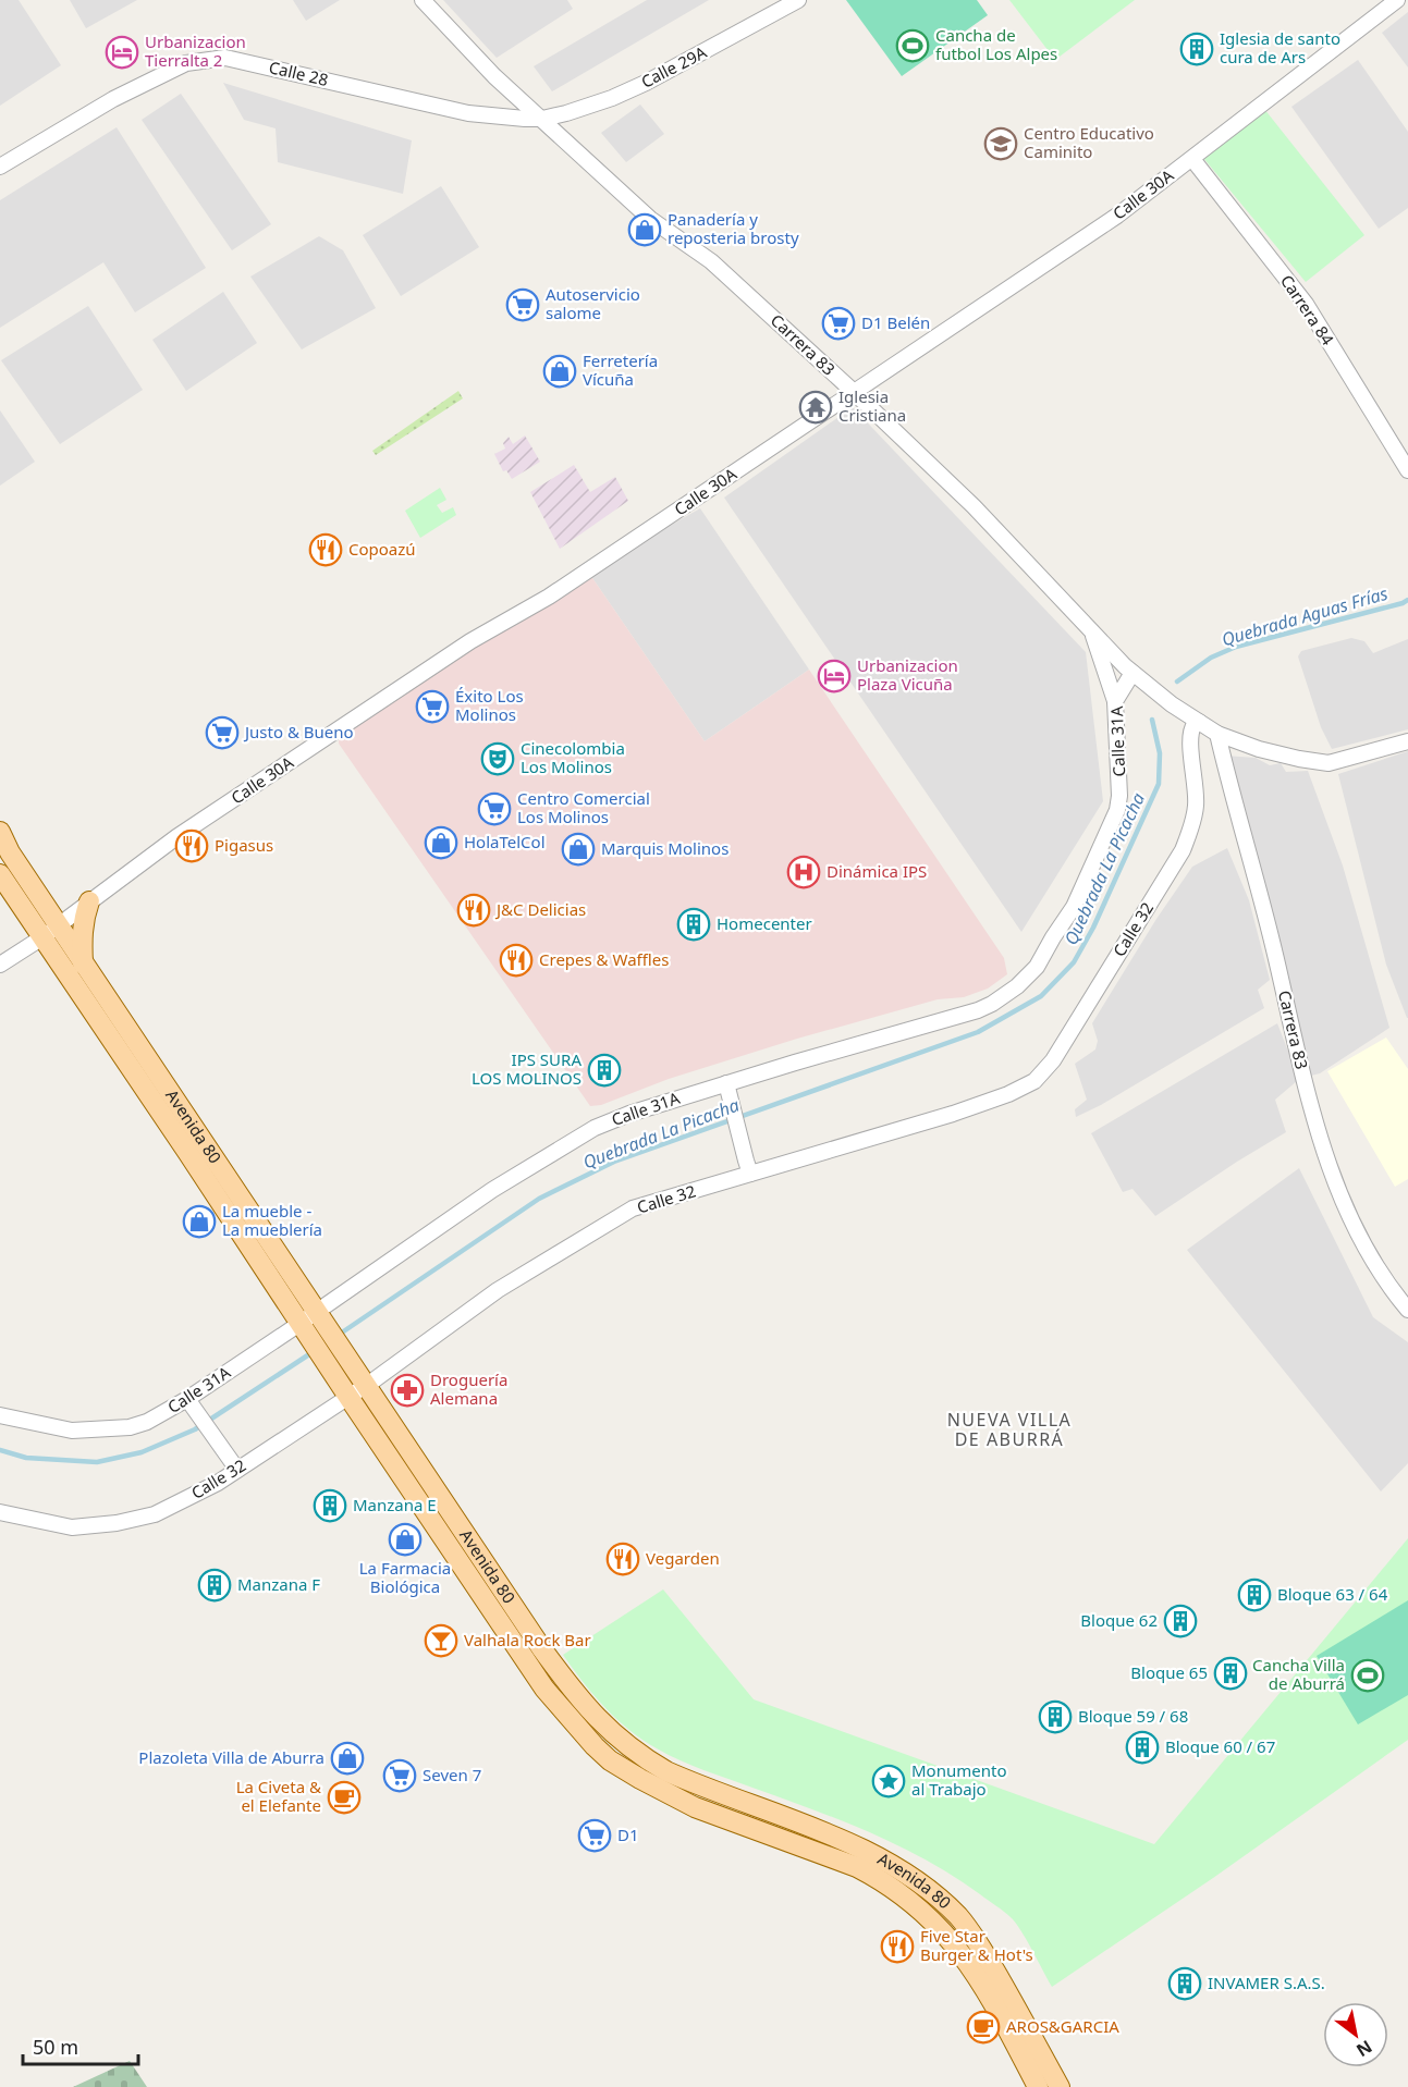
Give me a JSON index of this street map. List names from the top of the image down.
{
  "streets": {
    "main road": ["Avenida 80"],
    "street": [
      "Calle 29A",
      "Calle 28",
      "Calle 30A",
      "Carrera 84",
      "Carrera 83",
      "Calle 31A",
      "Calle 32"
    ]
  },
  "crossings": [
    ["Calle 29A", "Calle 28"],
    ["Calle 29A", "Carrera 83"],
    ["Calle 28", "Carrera 83"],
    ["Calle 30A", "Carrera 84"],
    ["Calle 30A", "Carrera 83"],
    ["Calle 30A", "Avenida 80"],
    ["Carrera 83", "Calle 31A"],
    ["Carrera 83", "Calle 32"],
    ["Calle 31A", "Avenida 80"],
    ["Calle 32", "Avenida 80"]
  ],
  "districts": ["NUEVA VILLA DE ABURRÁ"],
  "water": ["Quebrada Aguas Frías", "Quebrada La Picacha"],
  "places": {
    "sports": ["Cancha de futbol Los Alpes", "Cancha Villa de Aburrá"],
    "building": [
      "Iglesia de santo cura de Ars",
      "Homecenter",
      "IPS SURA LOS MOLINOS",
      "Manzana E",
      "Manzana F",
      "Bloque 63 / 64",
      "Bloque 62",
      "Bloque 65",
      "Bloque 59 / 68",
      "Bloque 60 / 67",
      "INVAMER S.A.S."
    ],
    "hotel": ["Urbanizacion Tierralta 2", "Urbanizacion Plaza Vicuña"],
    "school or university": ["Centro Educativo Caminito"],
    "shop": [
      "Panadería y reposteria brosty",
      "Ferretería Vícuña",
      "HolaTelCol",
      "Marquis Molinos",
      "La mueble - La mueblería",
      "La Farmacia Biológica",
      "Plazoleta Villa de Aburra"
    ],
    "supermarket": [
      "Autoservicio salome",
      "D1 Belén",
      "Éxito Los Molinos",
      "Justo & Bueno",
      "Centro Comercial Los Molinos",
      "Seven 7",
      "D1"
    ],
    "temple": ["Iglesia Cristiana"],
    "restaurant": [
      "Copoazú",
      "Pigasus",
      "J&C Delicias",
      "Crepes & Waffles",
      "Vegarden",
      "Five Star Burger & Hot's"
    ],
    "theatre": ["Cinecolombia Los Molinos"],
    "hospital": ["Dinámica IPS"],
    "pharmacy": ["Droguería Alemana"],
    "bar": ["Valhala Rock Bar"],
    "place": ["Monumento al Trabajo"],
    "cafe": ["La Civeta & el Elefante", "AROS&GARCIA"]
  },
  "scale_bar": "50 m",
  "north": "bottom right"
}
